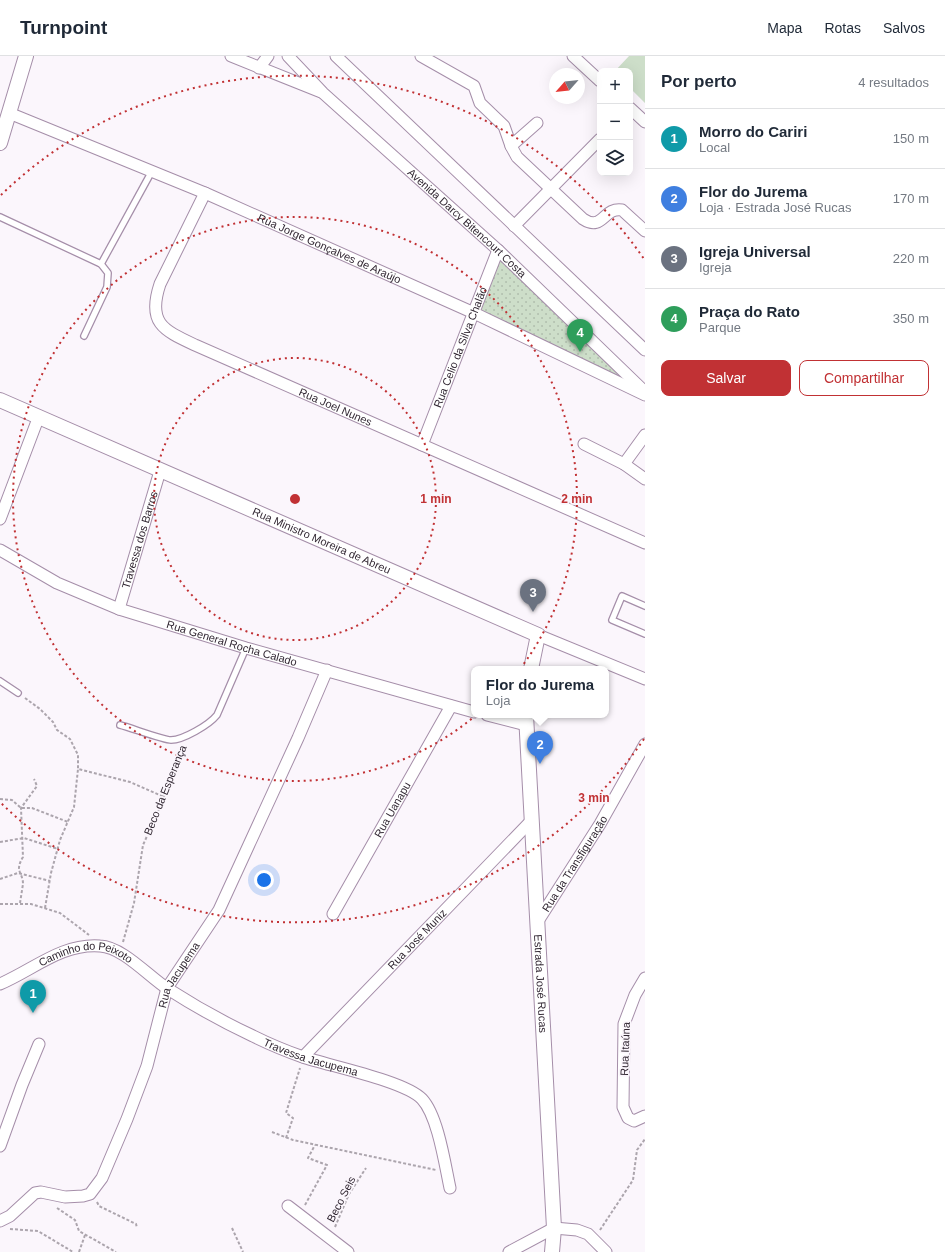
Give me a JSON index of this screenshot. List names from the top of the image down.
{
  "streets": {
    "street": [
      "Avenida Darcy Bitencourt Costa",
      "Rua Jorge Gonçalves de Araújo",
      "Rua Celio da Silva Chalão",
      "Rua Joel Nunes",
      "Travessa dos Barros",
      "Rua Ministro Moreira de Abreu",
      "Rua General Rocha Calado",
      "Rua Uanapu",
      "Rua da Transfiguração",
      "Rua José Muniz",
      "Caminho do Peixoto",
      "Rua Jacupema",
      "Estrada José Rucas",
      "Rua Itaúna",
      "Travessa Jacupema"
    ],
    "lane": ["Beco da Esperança"],
    "path": ["Beco Seis"]
  },
  "crossings": [
    ["Avenida Darcy Bitencourt Costa", "Rua Celio da Silva Chalão"],
    ["Rua Jorge Gonçalves de Araújo", "Rua Celio da Silva Chalão"],
    ["Rua Jorge Gonçalves de Araújo", "Rua Joel Nunes"],
    ["Rua Celio da Silva Chalão", "Rua Joel Nunes"],
    ["Travessa dos Barros", "Rua Ministro Moreira de Abreu"],
    ["Travessa dos Barros", "Rua General Rocha Calado"],
    ["Rua General Rocha Calado", "Beco da Esperança"],
    ["Rua General Rocha Calado", "Rua Uanapu"],
    ["Rua General Rocha Calado", "Rua Jacupema"],
    ["Beco da Esperança", "Caminho do Peixoto"],
    ["Rua da Transfiguração", "Estrada José Rucas"],
    ["Rua José Muniz", "Estrada José Rucas"],
    ["Rua José Muniz", "Travessa Jacupema"],
    ["Caminho do Peixoto", "Rua Jacupema"],
    ["Caminho do Peixoto", "Travessa Jacupema"],
    ["Rua Jacupema", "Travessa Jacupema"]
  ],
  "north": "bottom left",
  "page": {
    "header": "Turnpoint",
    "nav": ["Mapa", "Rotas", "Salvos"],
    "heading": ["Por perto", "4 resultados"],
    "map_buttons": ["+", "−"],
    "list": [
      {
        "mark": "1",
        "name": "Morro do Cariri",
        "note": "Local",
        "value": "150 m"
      },
      {
        "mark": "2",
        "name": "Flor do Jurema",
        "note": "Loja · Estrada José Rucas",
        "value": "170 m"
      },
      {
        "mark": "3",
        "name": "Igreja Universal",
        "note": "Igreja",
        "value": "220 m"
      },
      {
        "mark": "4",
        "name": "Praça do Rato",
        "note": "Parque",
        "value": "350 m"
      }
    ],
    "pins": [
      "4",
      "3",
      "2",
      "1"
    ],
    "buttons": ["Salvar", "Compartilhar"],
    "popup": ["Flor do Jurema", "Loja"]
  },
  "rings": ["1 min", "2 min", "3 min"]
}
